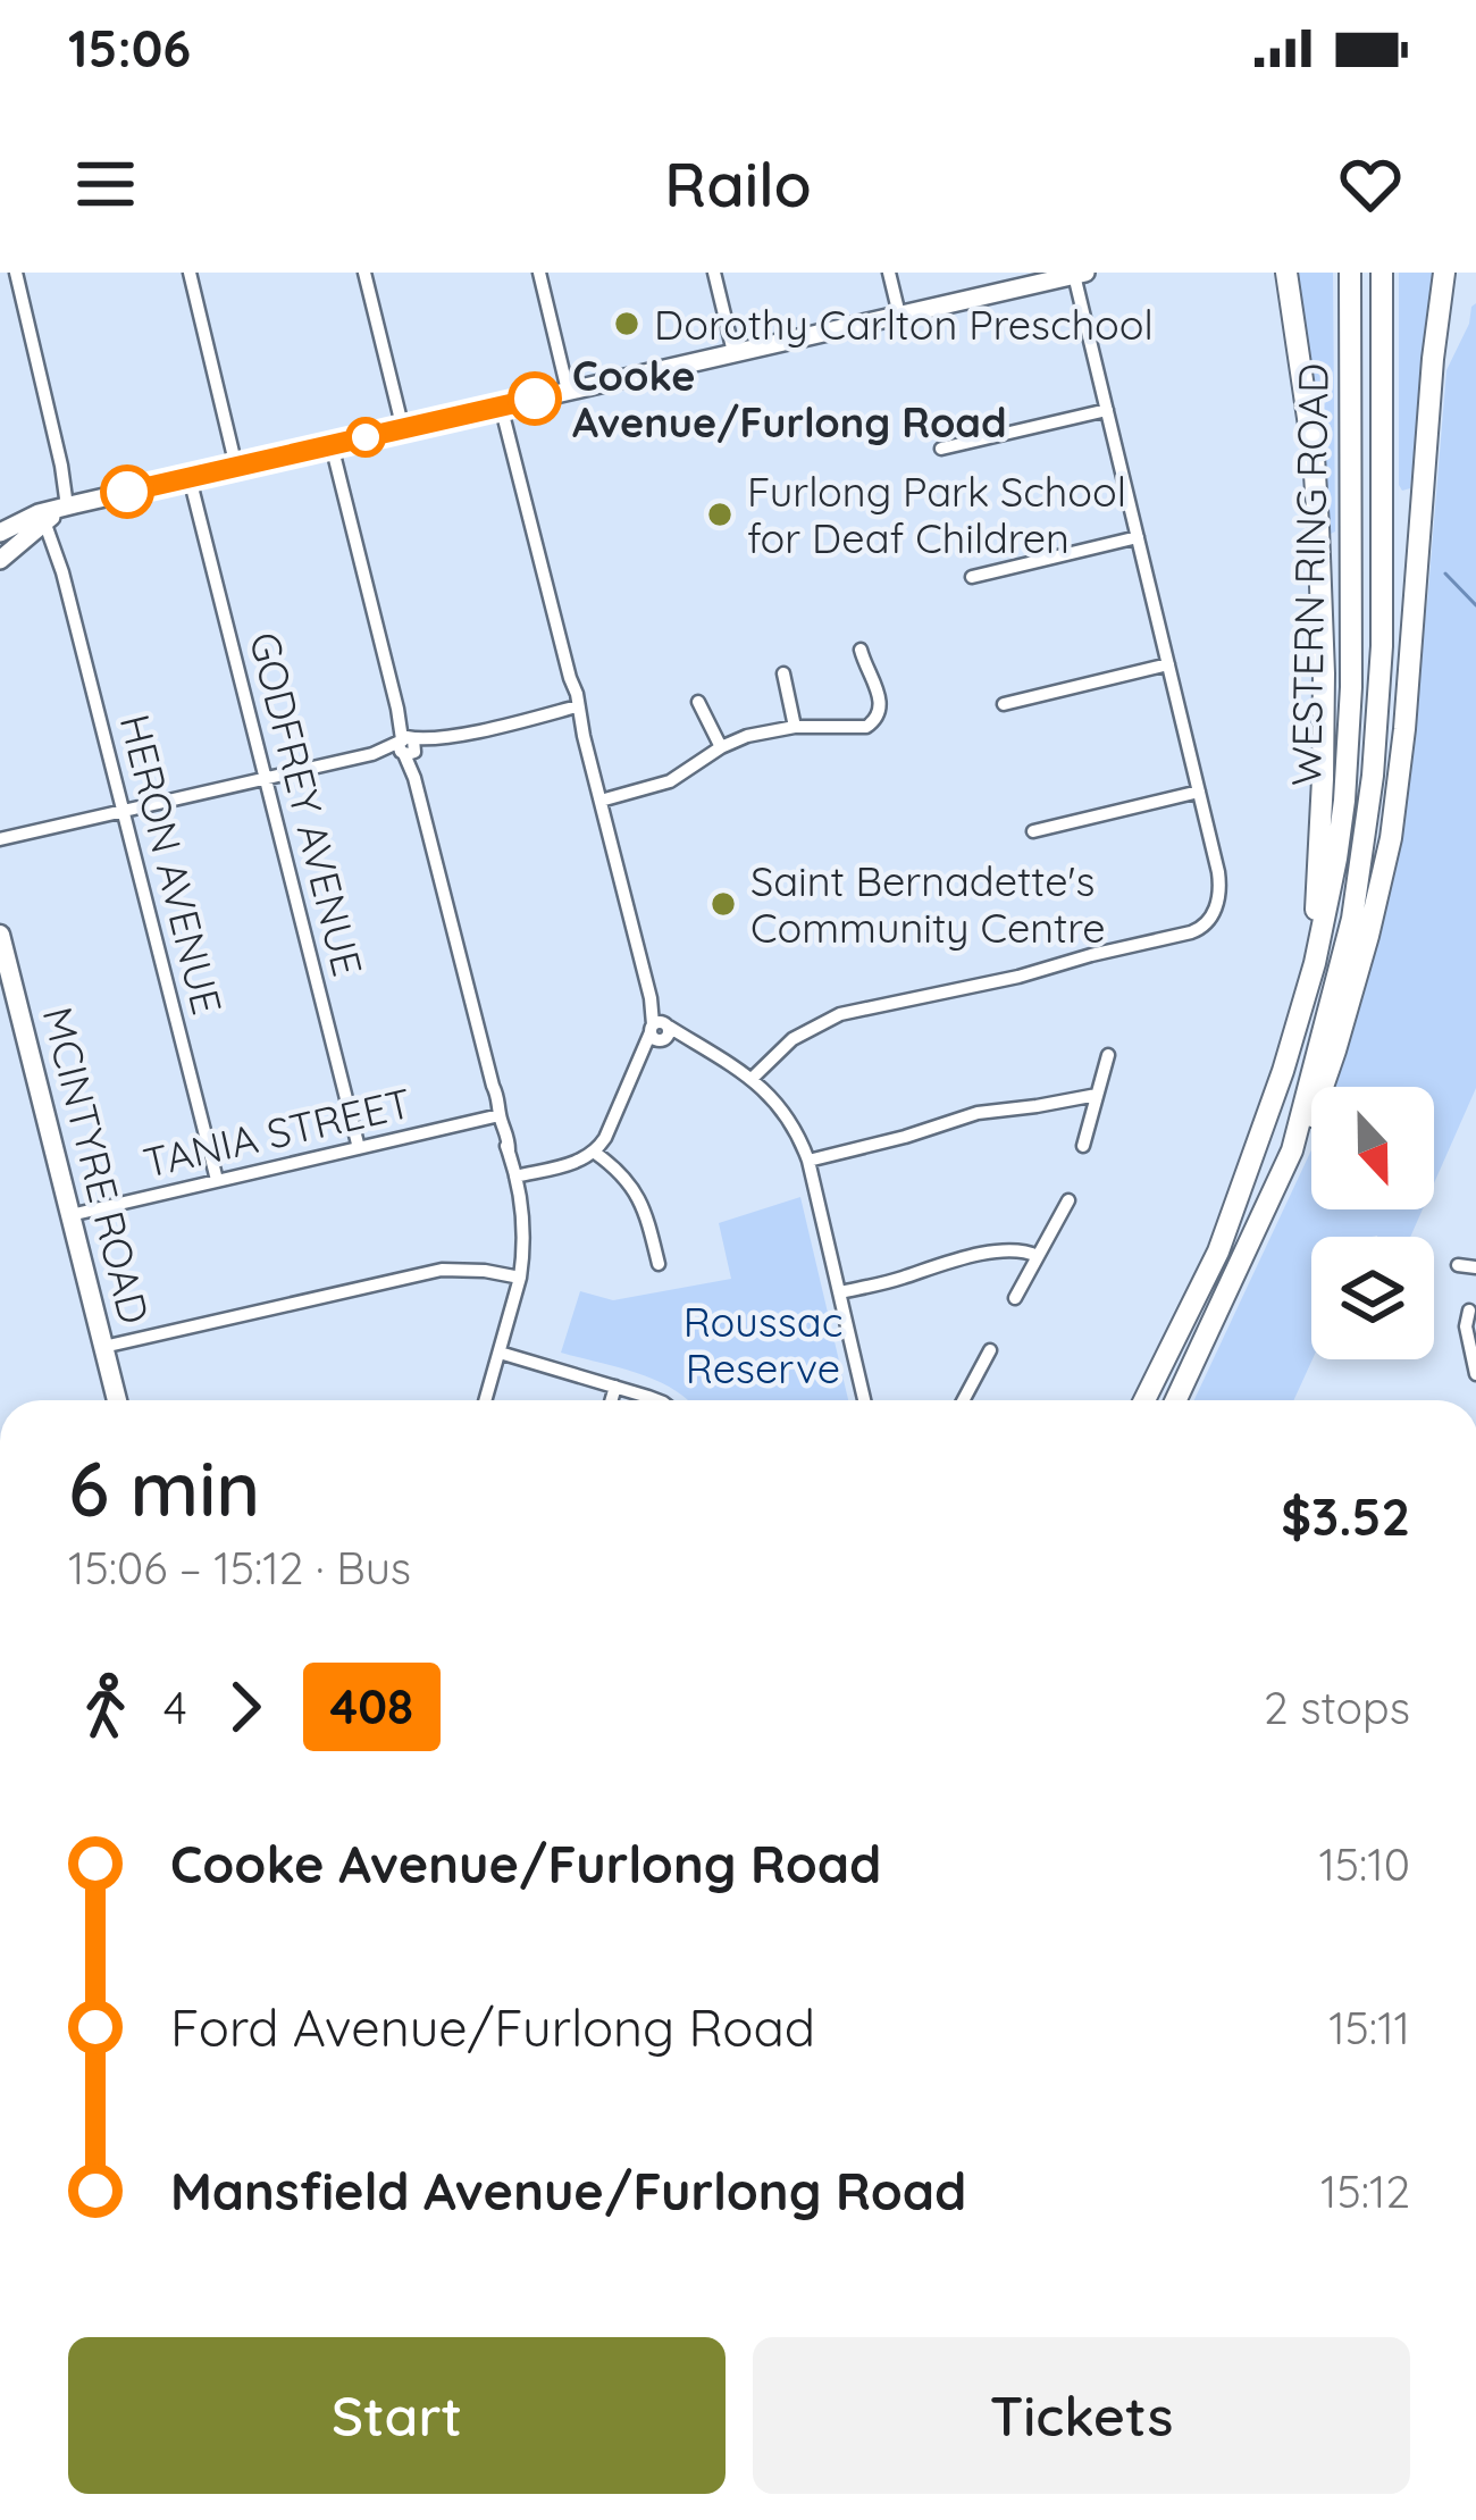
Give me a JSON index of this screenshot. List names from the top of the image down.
{
  "streets": {
    "highway": ["WESTERN RING ROAD"],
    "main road": ["MCINTYRE ROAD"],
    "street": ["GODFREY AVENUE", "HERON AVENUE", "TANIA STREET"]
  },
  "crossings": [
    ["GODFREY AVENUE", "TANIA STREET"],
    ["HERON AVENUE", "TANIA STREET"],
    ["TANIA STREET", "MCINTYRE ROAD"]
  ],
  "parks": ["Roussac Reserve"],
  "places": [
    "Dorothy Carlton Preschool",
    "Cooke Avenue/Furlong Road",
    "Furlong Park School for Deaf Children",
    "Saint Bernadette's Community Centre"
  ],
  "lines": ["bus line 408"],
  "north": "bottom",
  "page": {
    "status": "15:06",
    "header": "Railo",
    "heading": ["6 min", "15:06 – 15:12 · Bus", "$3.52"],
    "legs": ["4", "408", "2 stops"],
    "list": [
      {
        "name": "Cooke Avenue/Furlong Road",
        "value": "15:10"
      },
      {
        "name": "Ford Avenue/Furlong Road",
        "value": "15:11"
      },
      {
        "name": "Mansfield Avenue/Furlong Road",
        "value": "15:12"
      }
    ],
    "buttons": ["Start", "Tickets"]
  }
}
